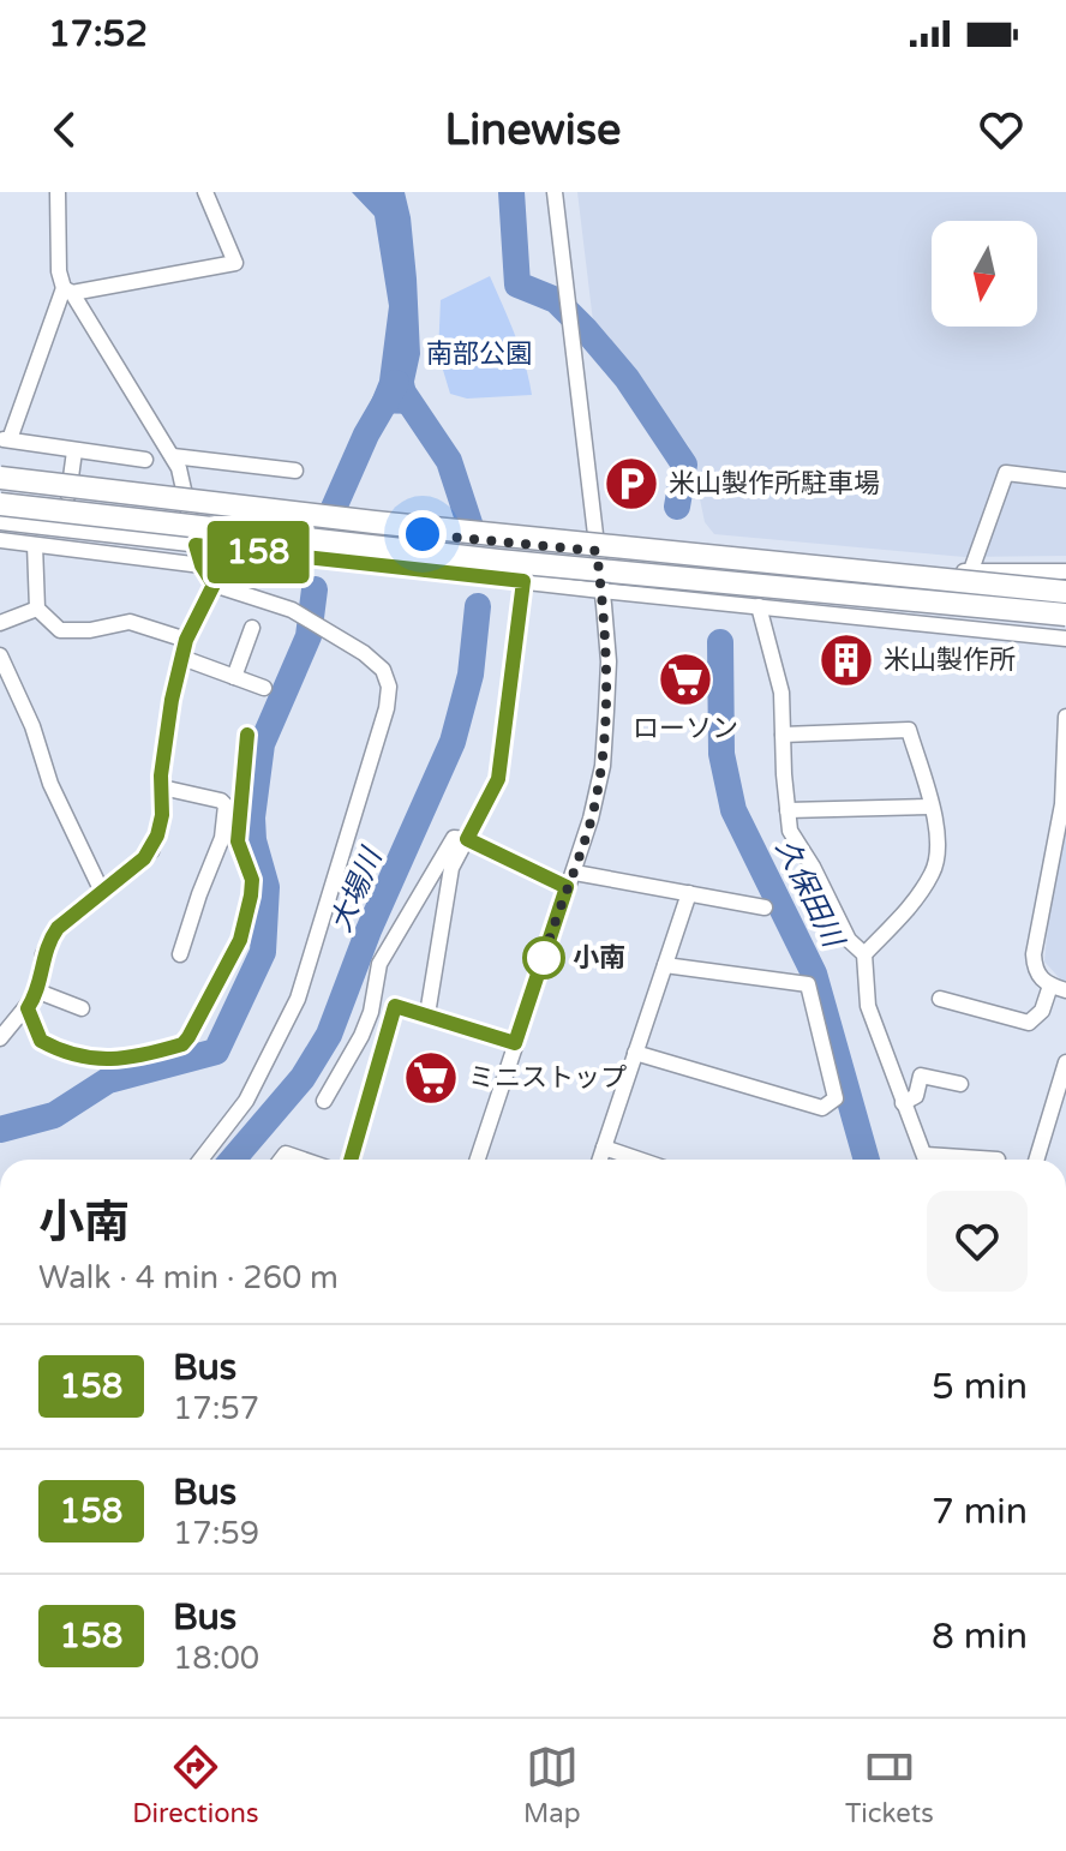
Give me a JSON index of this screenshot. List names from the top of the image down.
{
  "water": ["大場川", "久保田川"],
  "parks": ["南部公園"],
  "places": {
    "parking": ["米山製作所駐車場"],
    "building": ["米山製作所"],
    "supermarket": ["ローソン", "ミニストップ"],
    "other": ["小南"]
  },
  "lines": ["bus line 158"],
  "north": "bottom",
  "page": {
    "status": "17:52",
    "header": "Linewise",
    "on_map": "158",
    "heading": ["小南", "Walk · 4 min · 260 m"],
    "list": [
      {
        "mark": "158",
        "name": "Bus",
        "note": "17:57",
        "value": "5 min"
      },
      {
        "mark": "158",
        "name": "Bus",
        "note": "17:59",
        "value": "7 min"
      },
      {
        "mark": "158",
        "name": "Bus",
        "note": "18:00",
        "value": "8 min"
      }
    ],
    "tabs": ["Directions", "Map", "Tickets"]
  }
}
